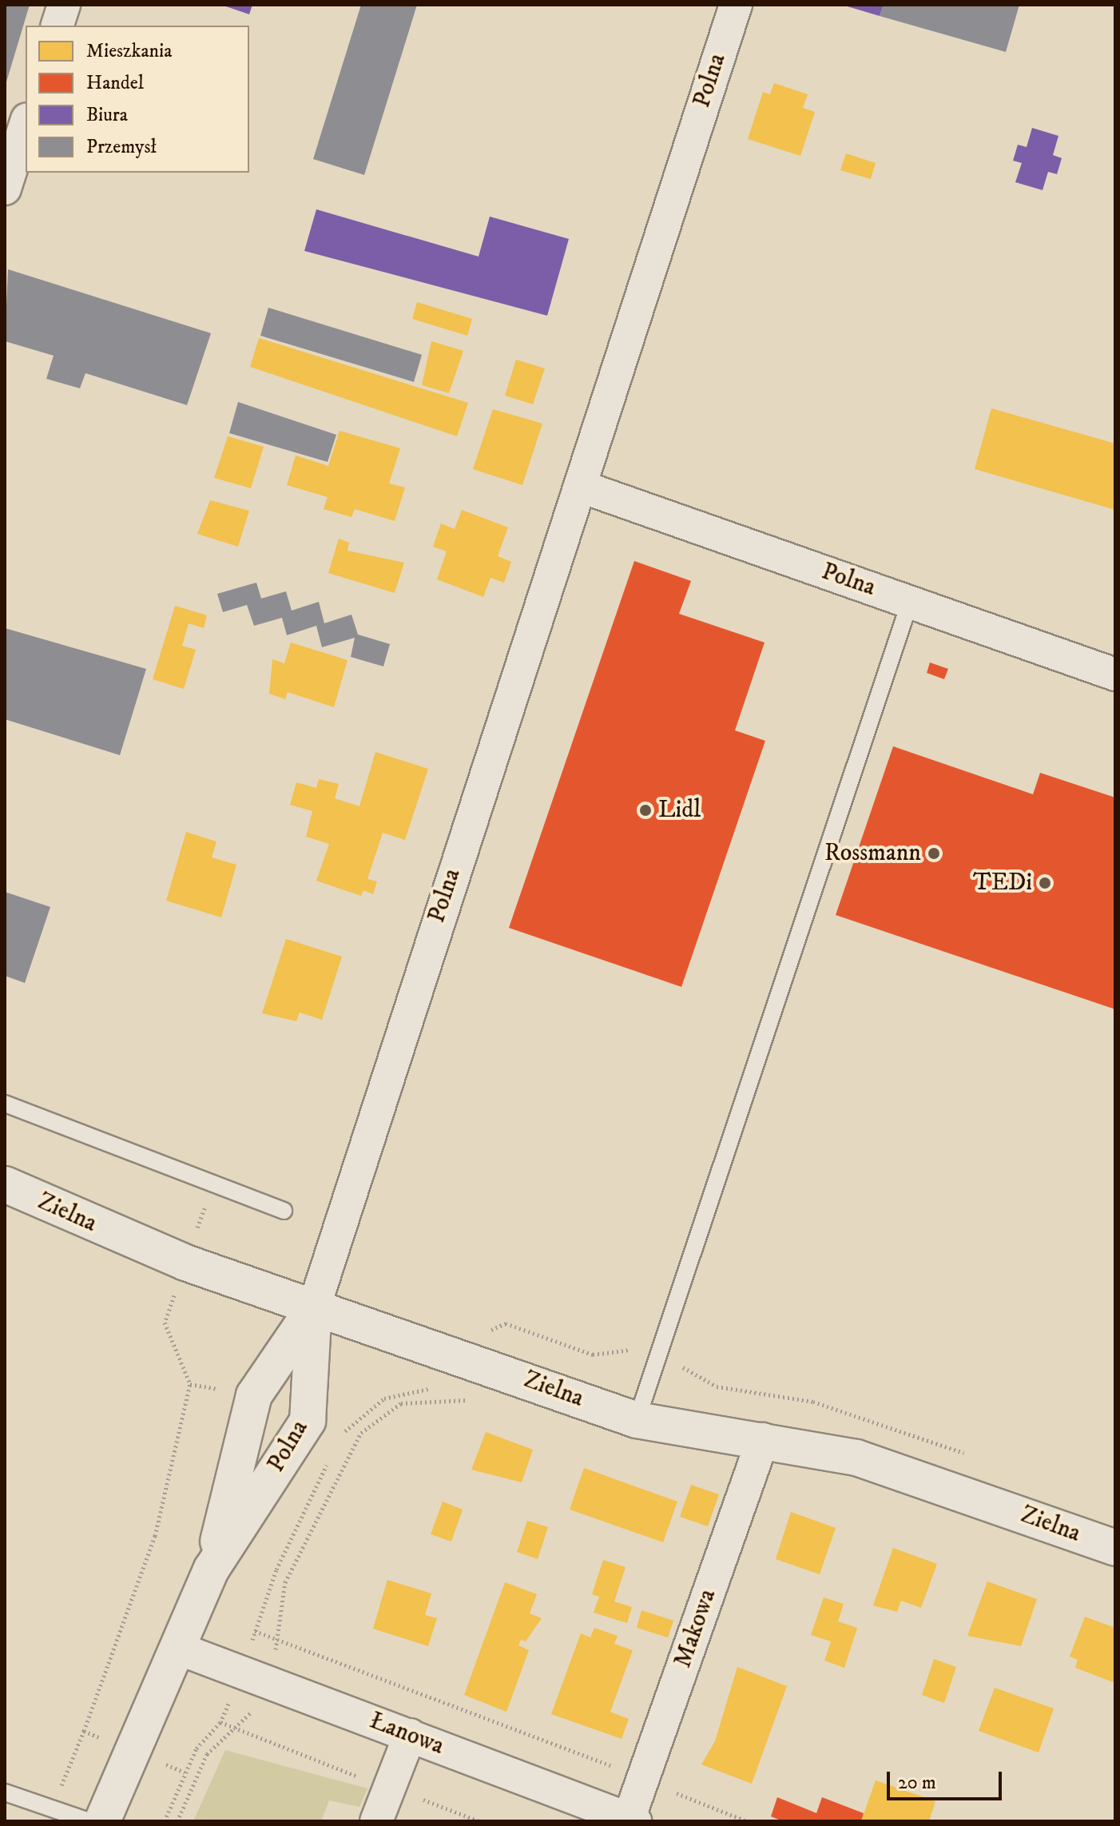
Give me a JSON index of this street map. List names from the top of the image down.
{
  "streets": {
    "street": [
      "Polna",
      "Zielna",
      "Makowa",
      "Łanowa"
    ]
  },
  "crossings": [
    ["Polna", "Zielna"],
    ["Polna", "Łanowa"],
    ["Zielna", "Makowa"],
    ["Makowa", "Łanowa"]
  ],
  "places": ["Lidl", "Rossmann", "TEDi"],
  "legend": [
    "Mieszkania",
    "Handel",
    "Biura",
    "Przemysł"
  ],
  "scale_bar": "20 m"
}
